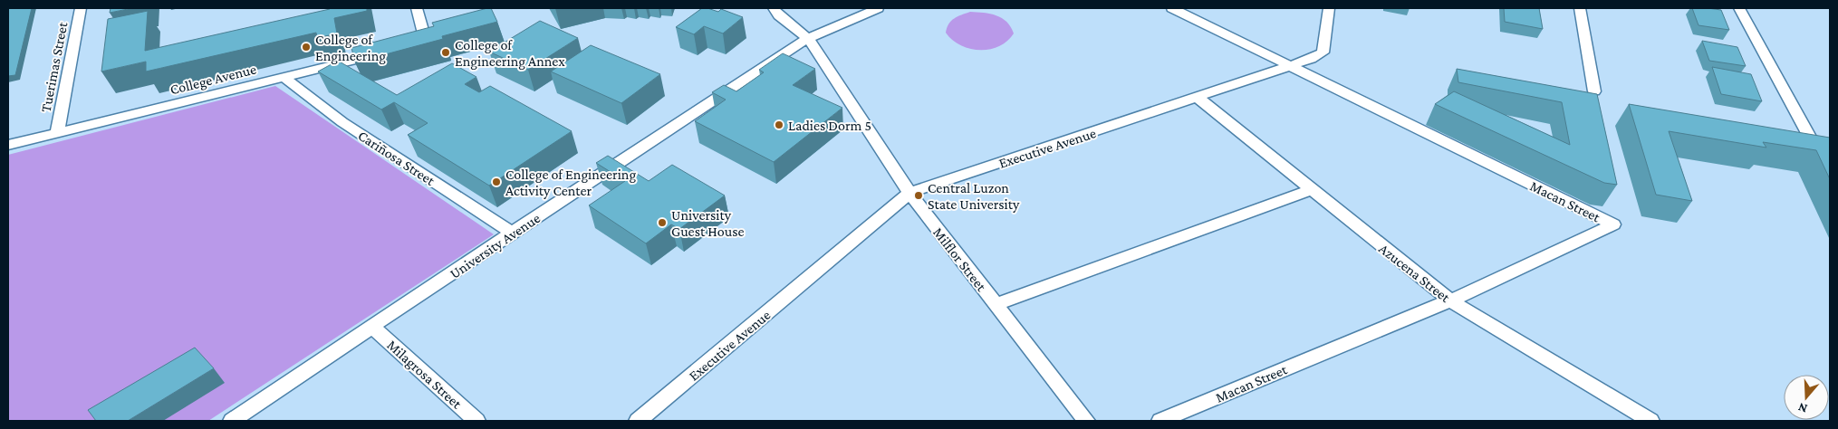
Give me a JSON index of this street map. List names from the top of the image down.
{
  "streets": {
    "street": [
      "Tuerimas Street",
      "College Avenue",
      "Executive Avenue",
      "Cariñosa Street",
      "Macan Street",
      "University Avenue",
      "Milflor Street",
      "Azucena Street",
      "Milagrosa Street"
    ]
  },
  "crossings": [
    ["Tuerimas Street", "College Avenue"],
    ["College Avenue", "Cariñosa Street"],
    ["Executive Avenue", "Macan Street"],
    ["Executive Avenue", "Milflor Street"],
    ["Executive Avenue", "Azucena Street"],
    ["Cariñosa Street", "University Avenue"],
    ["Macan Street", "Azucena Street"],
    ["University Avenue", "Milflor Street"],
    ["University Avenue", "Milagrosa Street"]
  ],
  "places": [
    "College of Engineering",
    "College of Engineering Annex",
    "Ladies Dorm 5",
    "College of Engineering Activity Center",
    "Central Luzon State University",
    "University Guest House"
  ],
  "north": "bottom"
}
